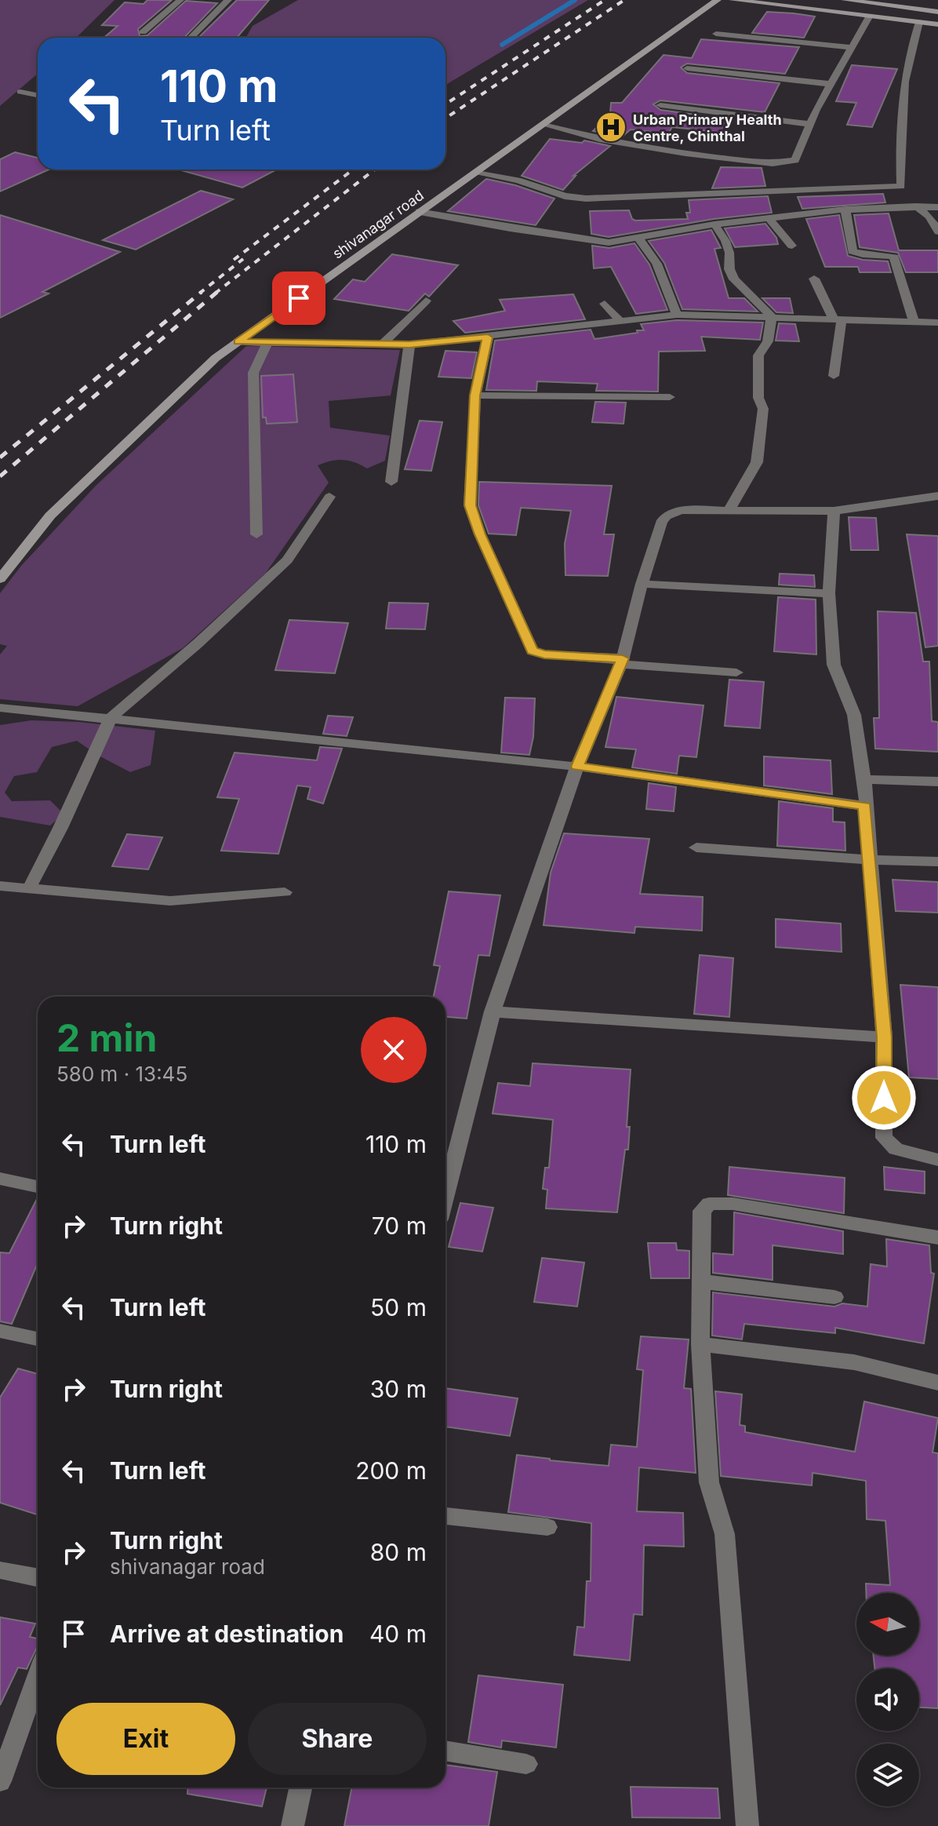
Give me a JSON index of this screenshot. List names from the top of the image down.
{
  "streets": {
    "street": ["shivanagar road"]
  },
  "places": {
    "hospital": ["Urban Primary Health Centre, Chinthal"]
  },
  "north": "left",
  "page": {
    "turn": ["110 m", "Turn left"],
    "heading": ["2 min", "580 m · 13:45"],
    "list": [
      {
        "name": "Turn left",
        "value": "110 m"
      },
      {
        "name": "Turn right",
        "value": "70 m"
      },
      {
        "name": "Turn left",
        "value": "50 m"
      },
      {
        "name": "Turn right",
        "value": "30 m"
      },
      {
        "name": "Turn left",
        "value": "200 m"
      },
      {
        "name": "Turn right",
        "note": "shivanagar road",
        "value": "80 m"
      },
      {
        "name": "Arrive at destination",
        "value": "40 m"
      }
    ],
    "buttons": ["Exit", "Share"]
  }
}
